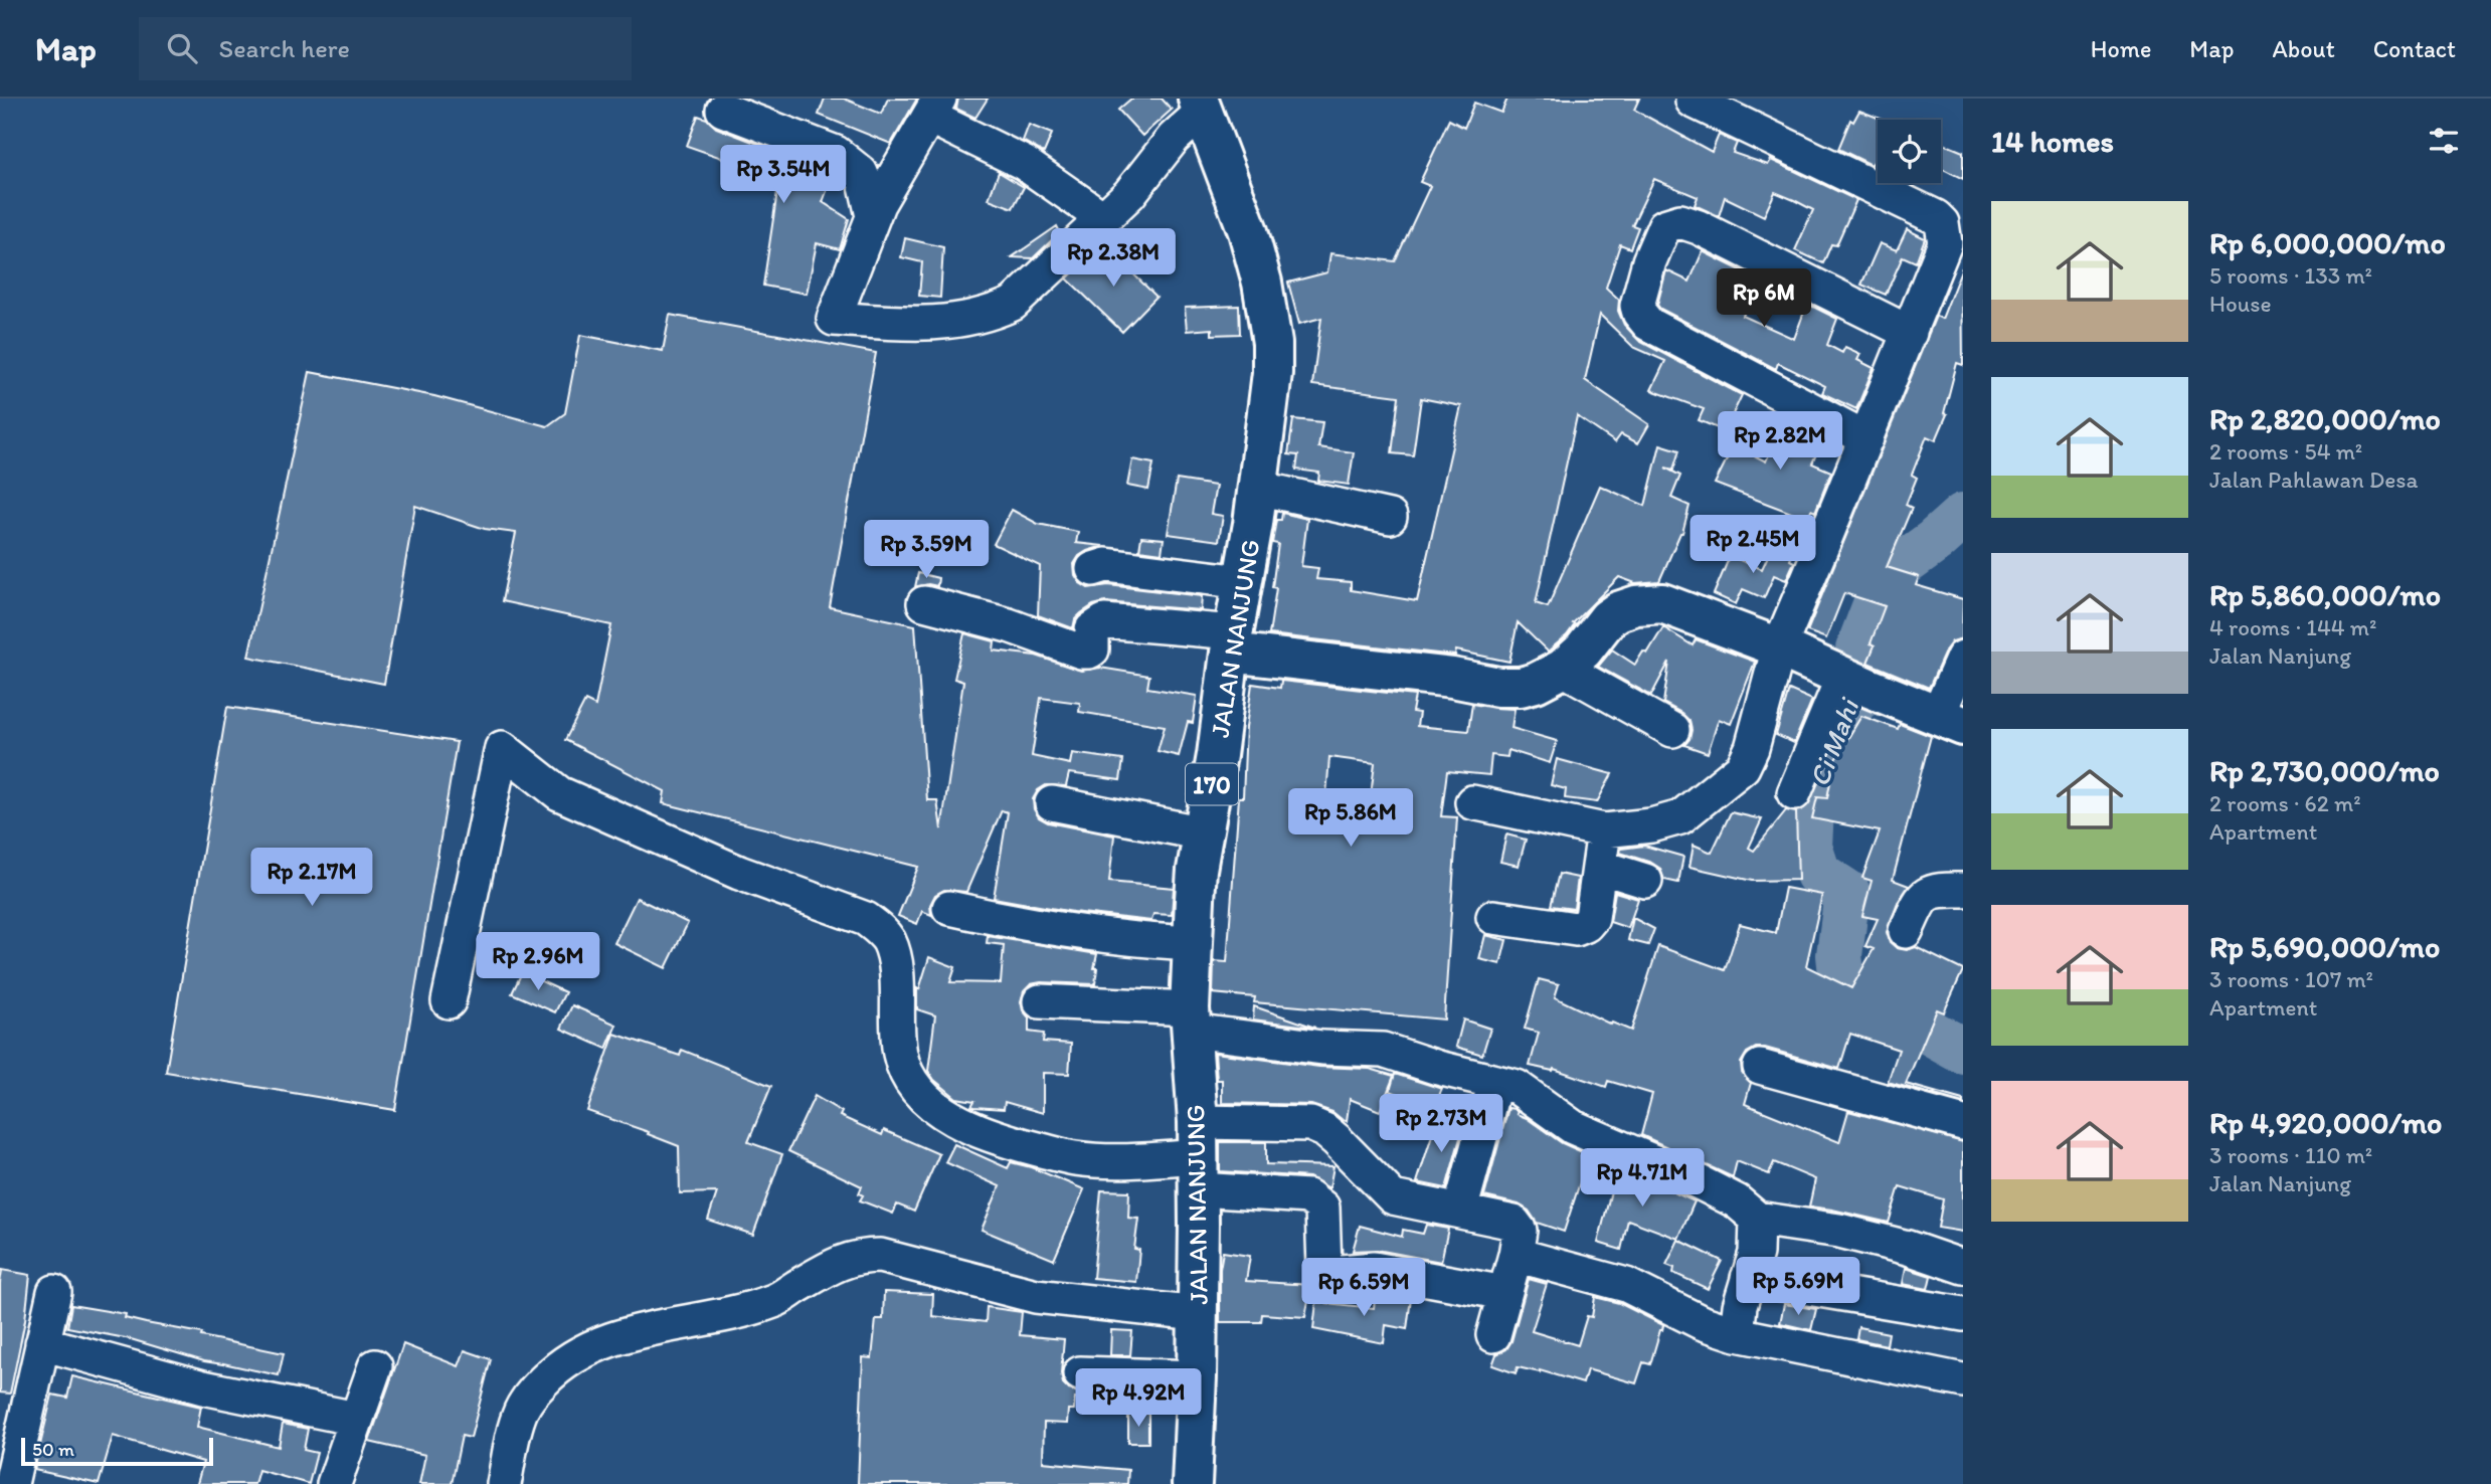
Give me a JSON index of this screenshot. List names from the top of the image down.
{
  "streets": {
    "main road": ["JALAN NANJUNG", "170"]
  },
  "water": ["Ci Mahi"],
  "scale_bar": "50 m",
  "page": {
    "header": "Map",
    "search": "Search here",
    "nav": [
      "Home",
      "Map",
      "About",
      "Contact"
    ],
    "heading": "14 homes",
    "price": [
      "Rp 3.54M",
      "Rp 2.38M",
      "Rp 6M",
      "Rp 2.82M",
      "Rp 2.45M",
      "Rp 3.59M",
      "Rp 5.86M",
      "Rp 2.17M",
      "Rp 2.96M",
      "Rp 2.73M",
      "Rp 4.71M",
      "Rp 5.69M",
      "Rp 6.59M",
      "Rp 4.92M"
    ],
    "list": [
      {
        "name": "Rp 6,000,000/mo",
        "note": "5 rooms · 133 m² · House"
      },
      {
        "name": "Rp 2,820,000/mo",
        "note": "2 rooms · 54 m² · Jalan Pahlawan Desa"
      },
      {
        "name": "Rp 5,860,000/mo",
        "note": "4 rooms · 144 m² · Jalan Nanjung"
      },
      {
        "name": "Rp 2,730,000/mo",
        "note": "2 rooms · 62 m² · Apartment"
      },
      {
        "name": "Rp 5,690,000/mo",
        "note": "3 rooms · 107 m² · Apartment"
      },
      {
        "name": "Rp 4,920,000/mo",
        "note": "3 rooms · 110 m² · Jalan Nanjung"
      }
    ],
    "scale": "50 m"
  }
}
